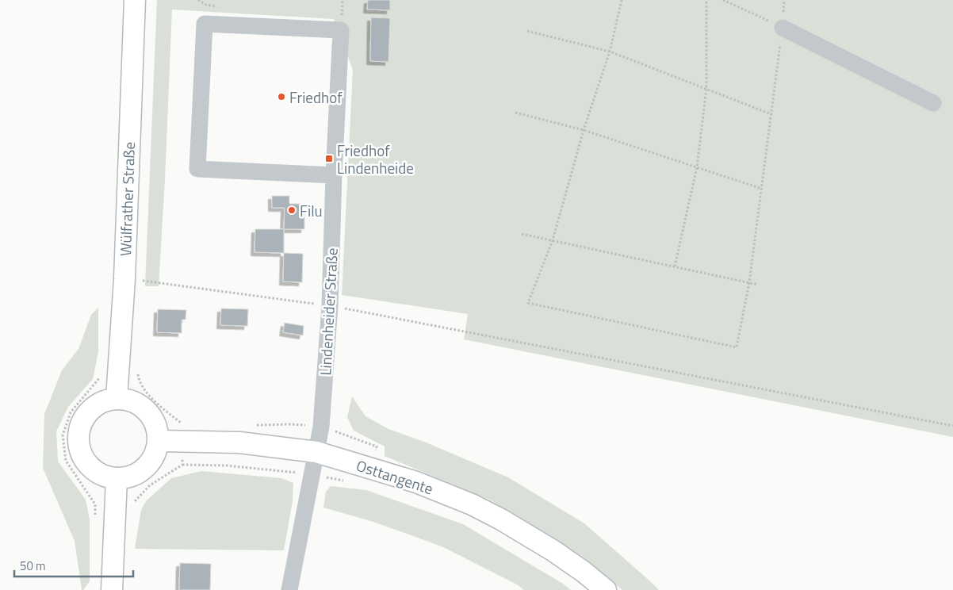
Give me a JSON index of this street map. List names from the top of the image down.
{
  "streets": {
    "main road": ["Wülfrather Straße", "Osttangente"],
    "street": ["Lindenheider Straße"]
  },
  "crossings": [
    ["Wülfrather Straße", "Osttangente"],
    ["Lindenheider Straße", "Osttangente"]
  ],
  "places": {
    "other": ["Friedhof", "Filu"],
    "transit": ["Friedhof Lindenheide"]
  },
  "scale_bar": "50 m"
}
